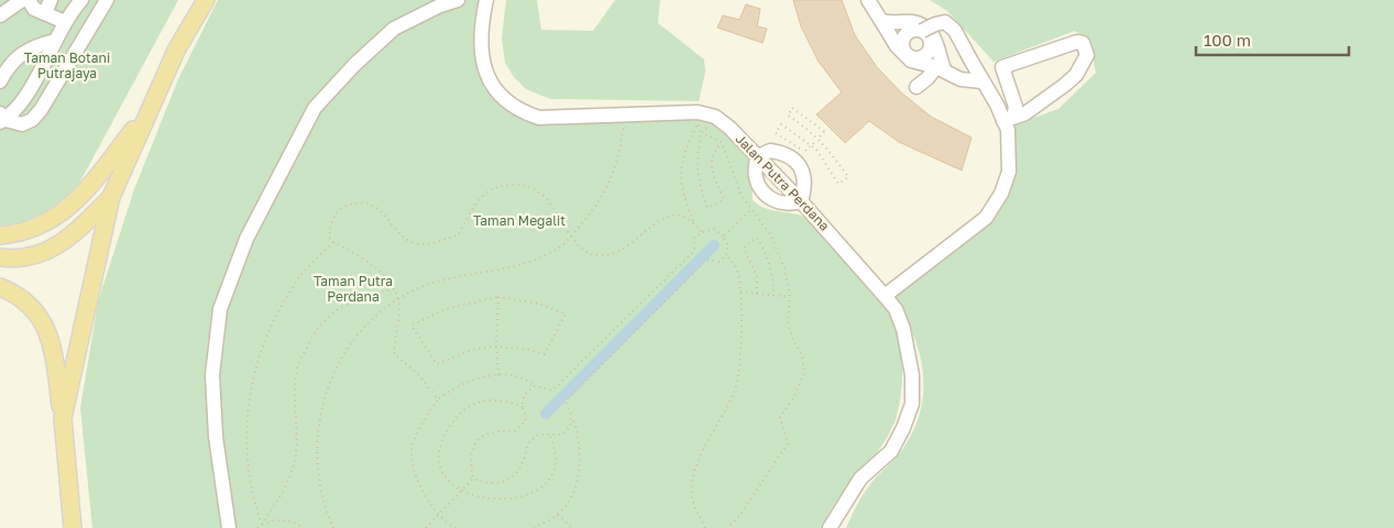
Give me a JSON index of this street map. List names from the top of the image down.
{
  "streets": {
    "street": ["Jalan Putra Perdana"]
  },
  "parks": ["Taman Botani Putrajaya", "Taman Megalit", "Taman Putra Perdana"],
  "scale_bar": "100 m"
}
